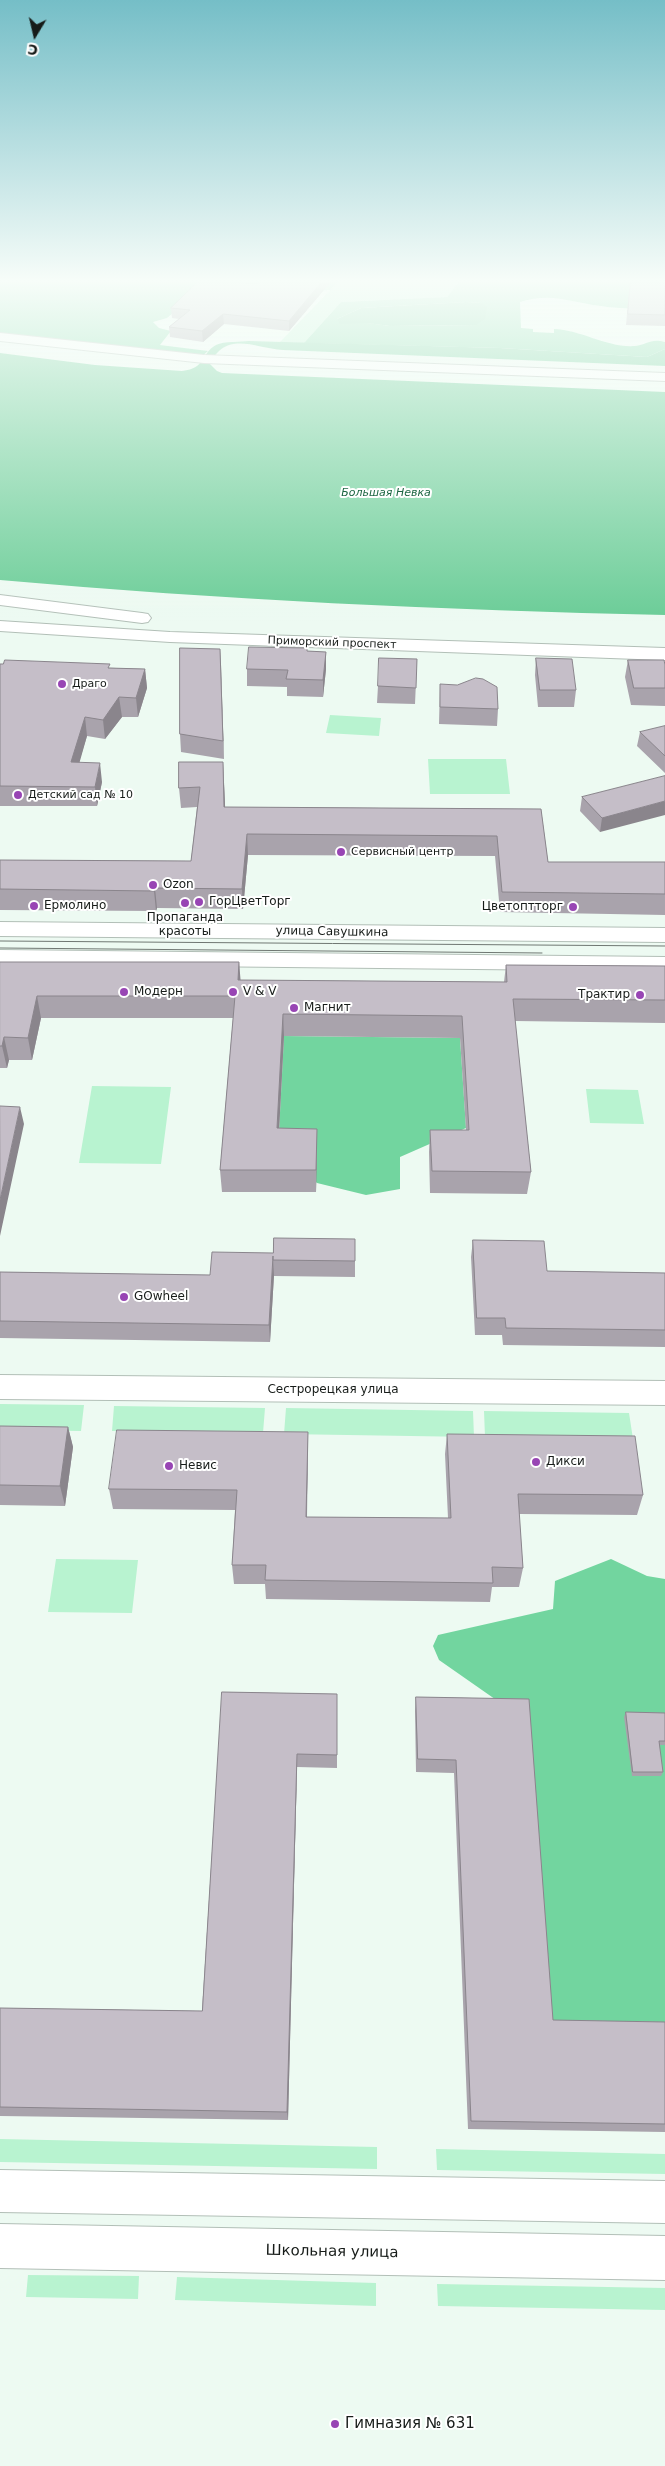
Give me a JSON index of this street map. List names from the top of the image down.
{
  "streets": {
    "main road": [
      "Приморский проспект",
      "улица Савушкина",
      "Сестрорецкая улица",
      "Школьная улица"
    ]
  },
  "water": ["Большая Невка"],
  "places": [
    "Драго",
    "Детский сад № 10",
    "Сервисный центр",
    "Ozon",
    "ГорЦветТорг",
    "Пропаганда красоты",
    "Ермолино",
    "Цветоптторг",
    "Модерн",
    "V & V",
    "Трактир",
    "Магнит",
    "GOwheel",
    "Дикси",
    "Невис",
    "Гимназия № 631"
  ],
  "north": "bottom"
}
